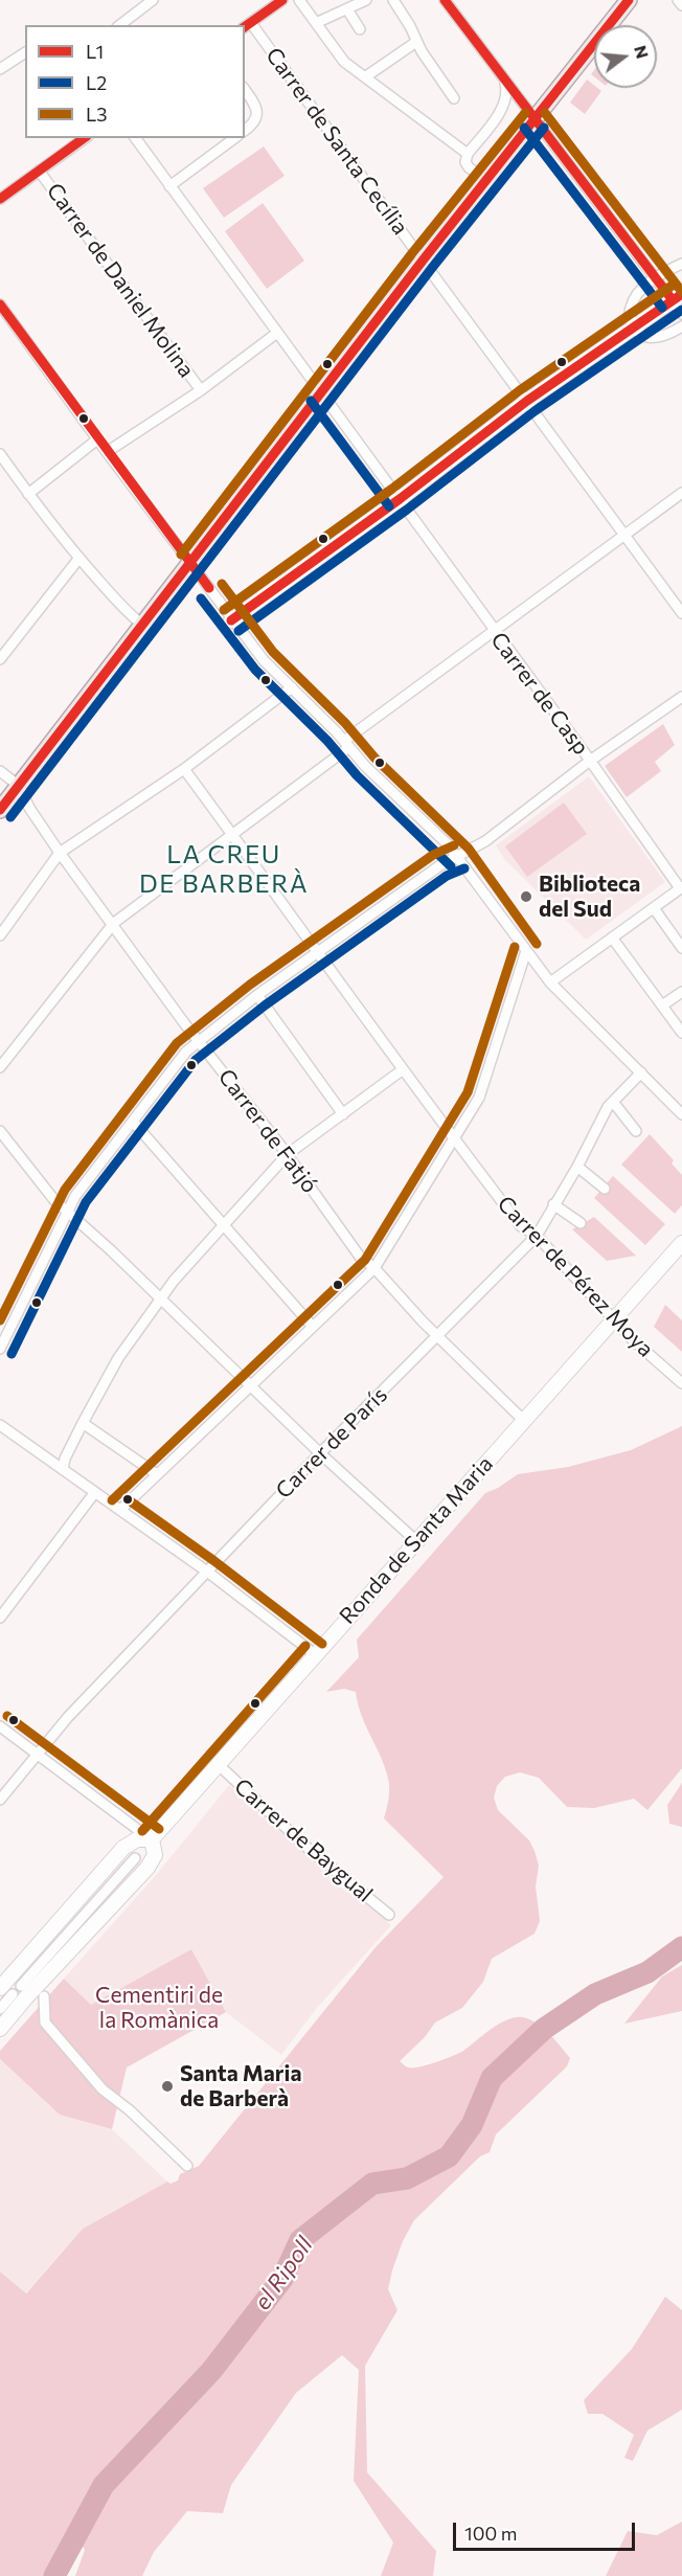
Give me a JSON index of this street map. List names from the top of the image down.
{
  "streets": {
    "street": [
      "Carrer de Santa Cecília",
      "Carrer de Daniel Molina",
      "Carrer de Casp",
      "Carrer de Fatjó",
      "Carrer de Pérez Moya",
      "Carrer de París",
      "Ronda de Santa Maria",
      "Carrer de Baygual"
    ]
  },
  "crossings": [
    ["Carrer de Fatjó", "Carrer de París"],
    ["Carrer de Fatjó", "Ronda de Santa Maria"],
    ["Carrer de Pérez Moya", "Carrer de París"],
    ["Carrer de Pérez Moya", "Ronda de Santa Maria"],
    ["Ronda de Santa Maria", "Carrer de Baygual"]
  ],
  "districts": ["LA CREU DE BARBERÀ"],
  "water": ["el Ripoll"],
  "parks": ["Cementiri de la Romànica"],
  "places": ["Biblioteca del Sud", "Santa Maria de Barberà"],
  "lines": ["transit line L1", "transit line L3", "transit line L2"],
  "legend": ["L1", "L2", "L3"],
  "scale_bar": "100 m",
  "north": "right"
}
